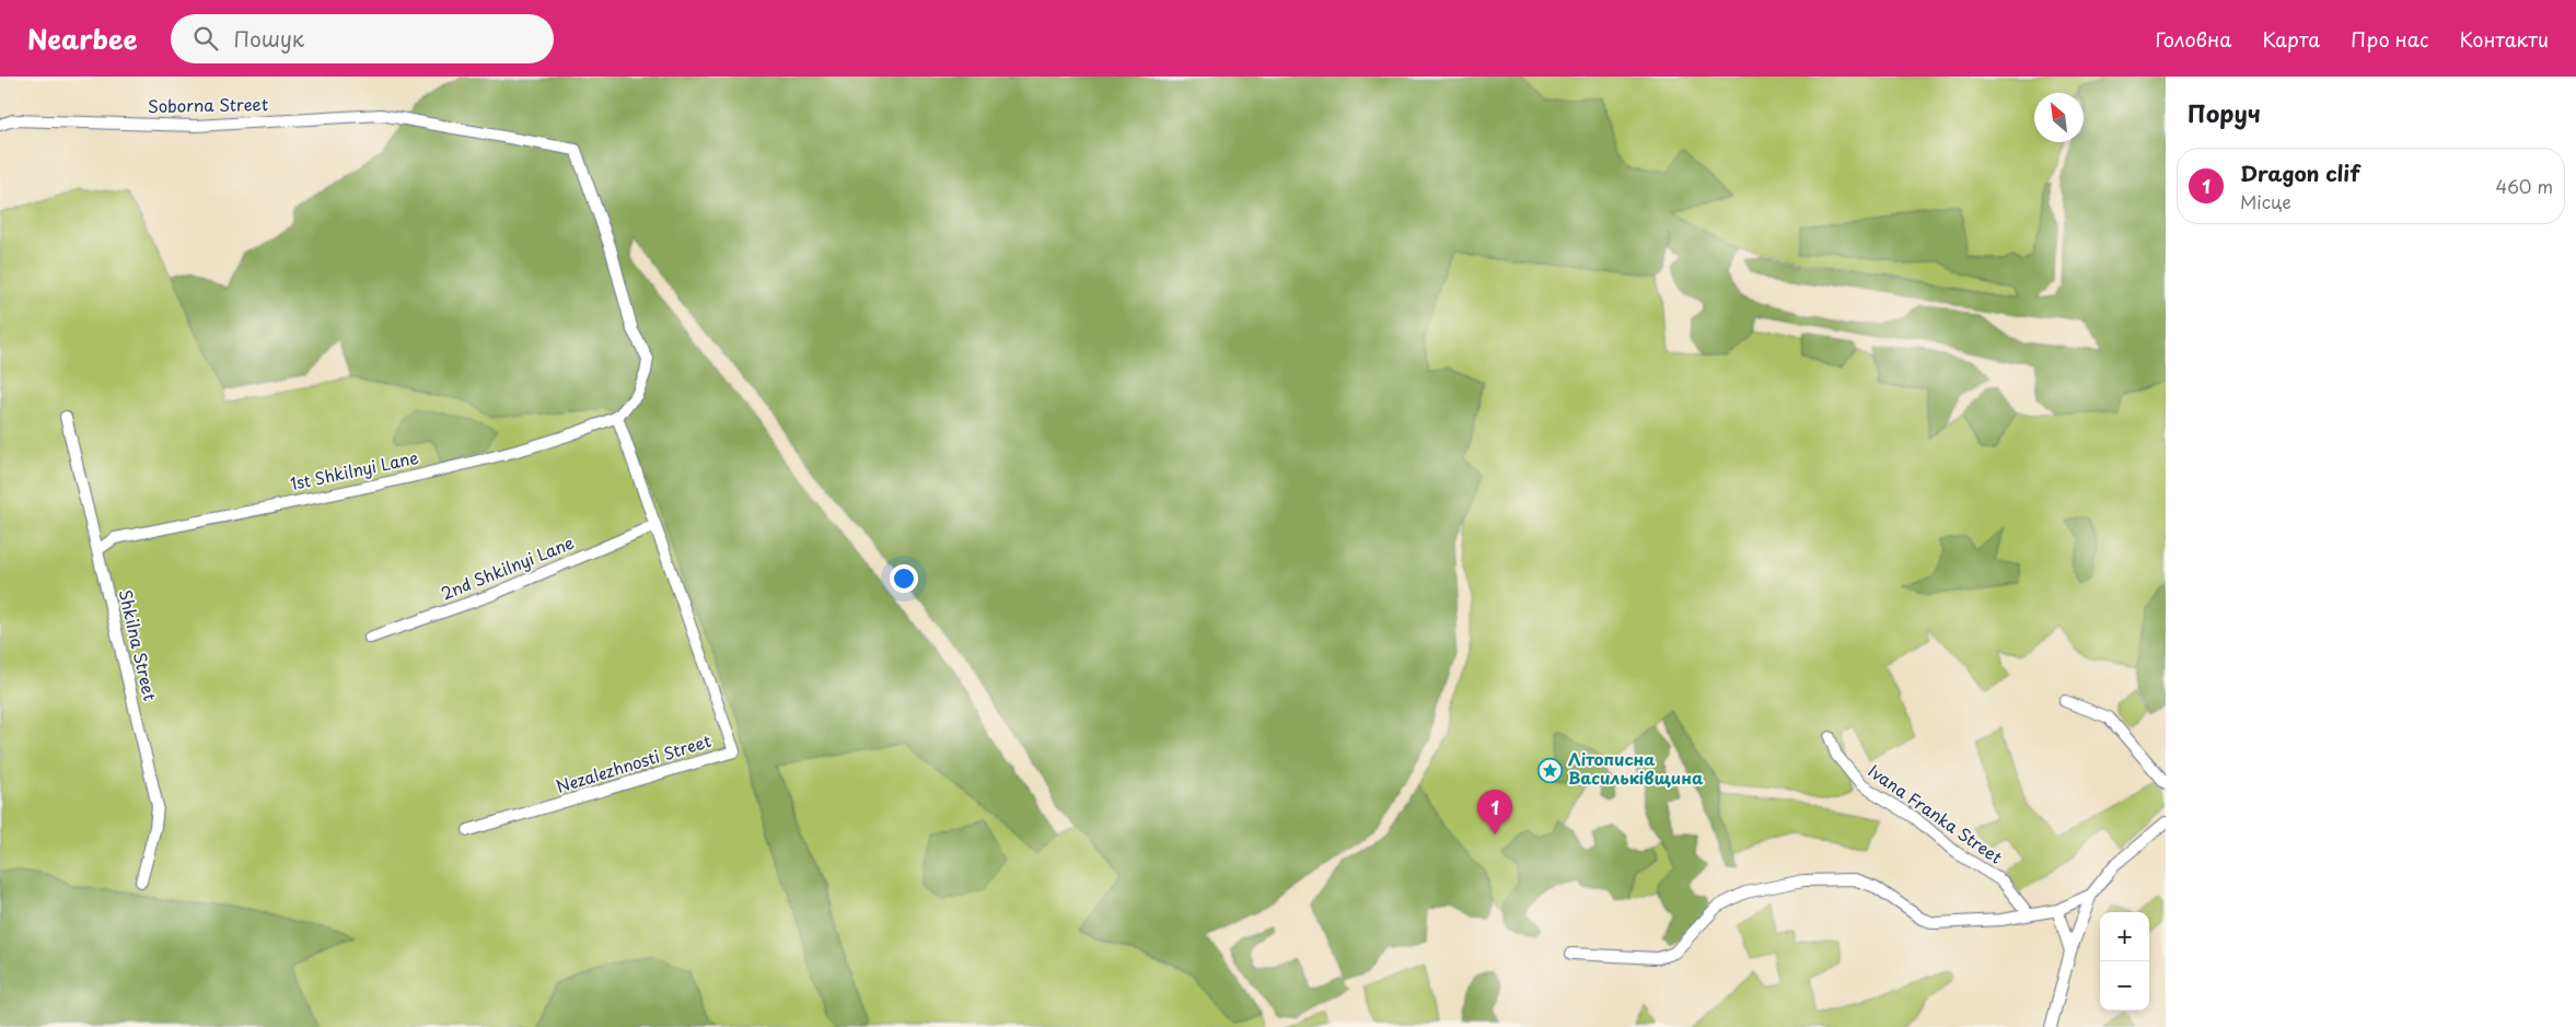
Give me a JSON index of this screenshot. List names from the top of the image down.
{
  "streets": {
    "street": [
      "Soborna Street",
      "1st Shkilnyi Lane",
      "2nd Shkilnyi Lane",
      "Shkilna Street",
      "Nezalezhnosti Street",
      "Ivana Franka Street"
    ]
  },
  "crossings": [
    ["Soborna Street", "1st Shkilnyi Lane"],
    ["1st Shkilnyi Lane", "Shkilna Street"],
    ["2nd Shkilnyi Lane", "Nezalezhnosti Street"]
  ],
  "places": {
    "place": ["Літописна Васильківщина"]
  },
  "north": "top left",
  "page": {
    "header": "Nearbee",
    "search": "Пошук",
    "nav": [
      "Головна",
      "Карта",
      "Про нас",
      "Контакти"
    ],
    "heading": "Поруч",
    "list": [
      {
        "mark": "1",
        "name": "Dragon clif",
        "note": "Місце",
        "value": "460 m"
      }
    ],
    "pins": "1",
    "map_buttons": ["+", "−"]
  }
}
